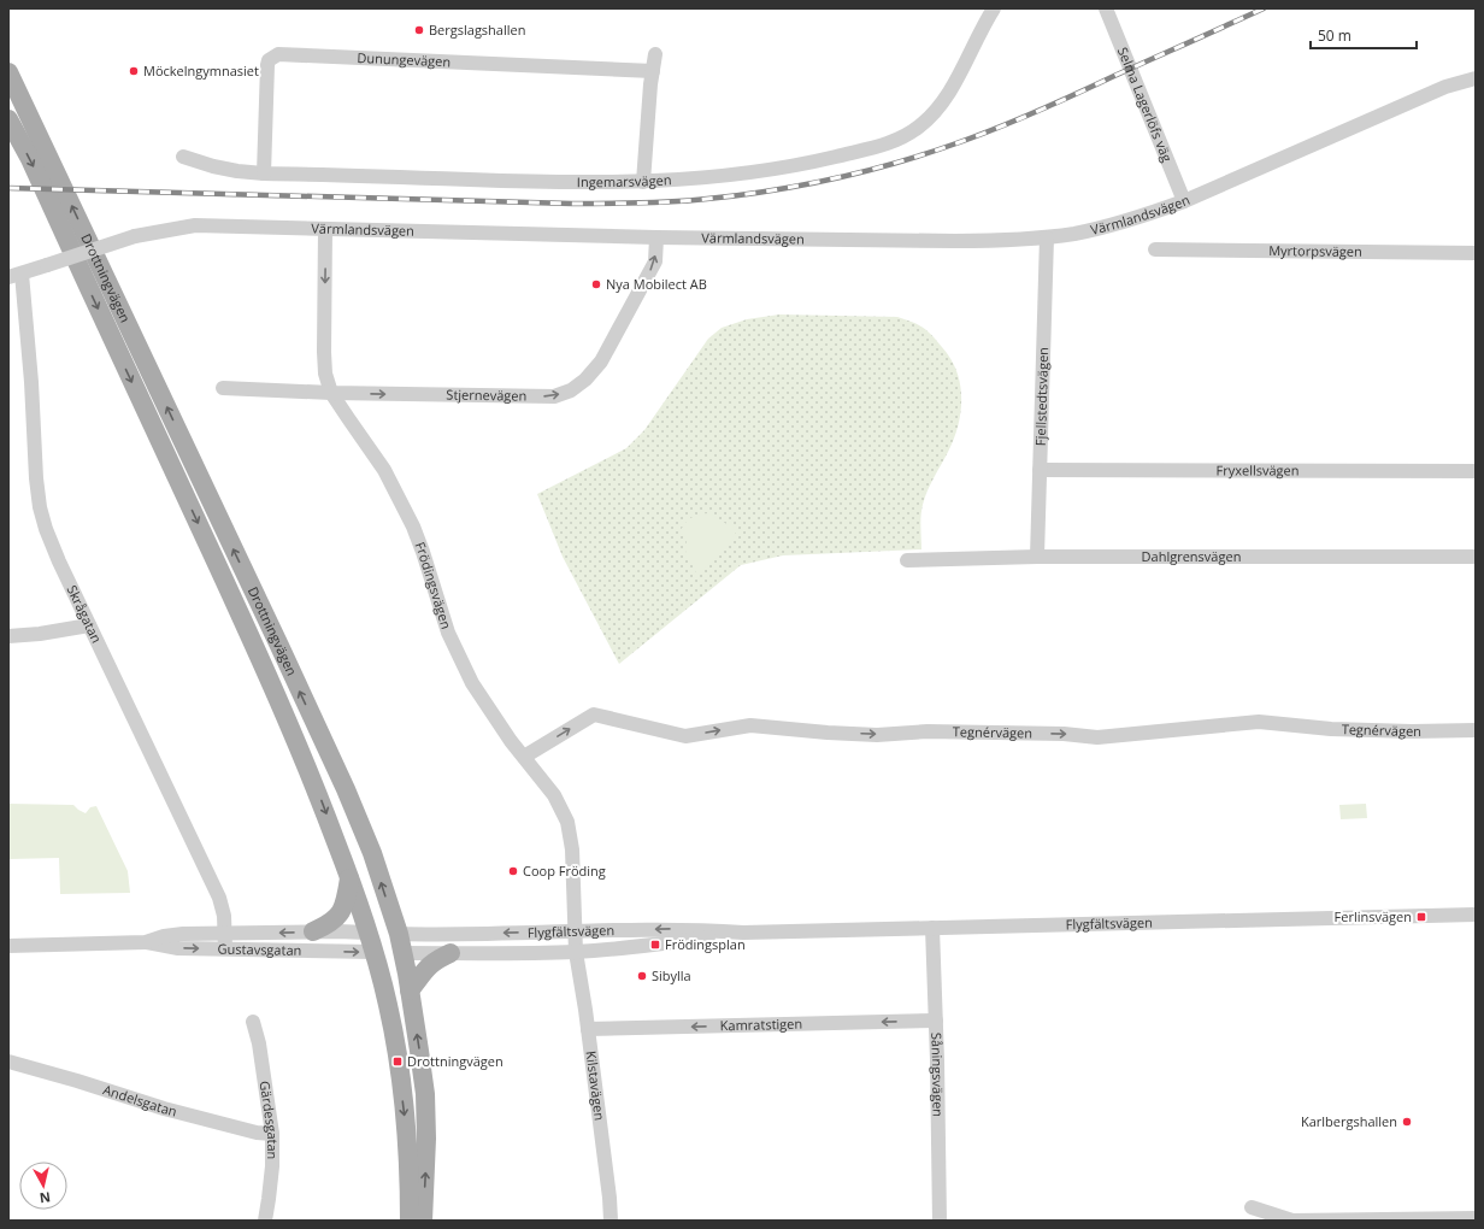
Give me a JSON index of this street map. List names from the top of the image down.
{
  "streets": {
    "main road": ["Drottningvägen"],
    "street": [
      "Dunungevägen",
      "Selma Lagerlöfs väg",
      "Ingemarsvägen",
      "Värmlandsvägen",
      "Myrtorpsvägen",
      "Stjernevägen",
      "Fjellstedtsvägen",
      "Fryxellsvägen",
      "Dahlgrensvägen",
      "Frödingsvägen",
      "Skrågatan",
      "Tegnérvägen",
      "Flygfältsvägen",
      "Gustavsgatan",
      "Kamratstigen",
      "Såningsvägen",
      "Kilstavägen",
      "Andelsgatan",
      "Gärdesgatan"
    ]
  },
  "crossings": [
    ["Dunungevägen", "Ingemarsvägen"],
    ["Selma Lagerlöfs väg", "Värmlandsvägen"],
    ["Värmlandsvägen", "Stjernevägen"],
    ["Värmlandsvägen", "Fjellstedtsvägen"],
    ["Värmlandsvägen", "Frödingsvägen"],
    ["Värmlandsvägen", "Skrågatan"],
    ["Drottningvägen", "Flygfältsvägen"],
    ["Drottningvägen", "Gustavsgatan"],
    ["Stjernevägen", "Frödingsvägen"],
    ["Fjellstedtsvägen", "Fryxellsvägen"],
    ["Fjellstedtsvägen", "Dahlgrensvägen"],
    ["Frödingsvägen", "Tegnérvägen"],
    ["Frödingsvägen", "Flygfältsvägen"],
    ["Frödingsvägen", "Kilstavägen"],
    ["Skrågatan", "Gustavsgatan"],
    ["Flygfältsvägen", "Såningsvägen"],
    ["Flygfältsvägen", "Kilstavägen"],
    ["Kamratstigen", "Såningsvägen"],
    ["Kamratstigen", "Kilstavägen"],
    ["Andelsgatan", "Gärdesgatan"]
  ],
  "one_way": ["Stjernevägen", "Tegnérvägen", "Kamratstigen"],
  "places": {
    "other": [
      "Bergslagshallen",
      "Möckelngymnasiet",
      "Nya Mobilect AB",
      "Coop Fröding",
      "Sibylla",
      "Karlbergshallen"
    ],
    "transit": ["Ferlinsvägen", "Frödingsplan", "Drottningvägen"]
  },
  "scale_bar": "50 m",
  "north": "bottom"
}
